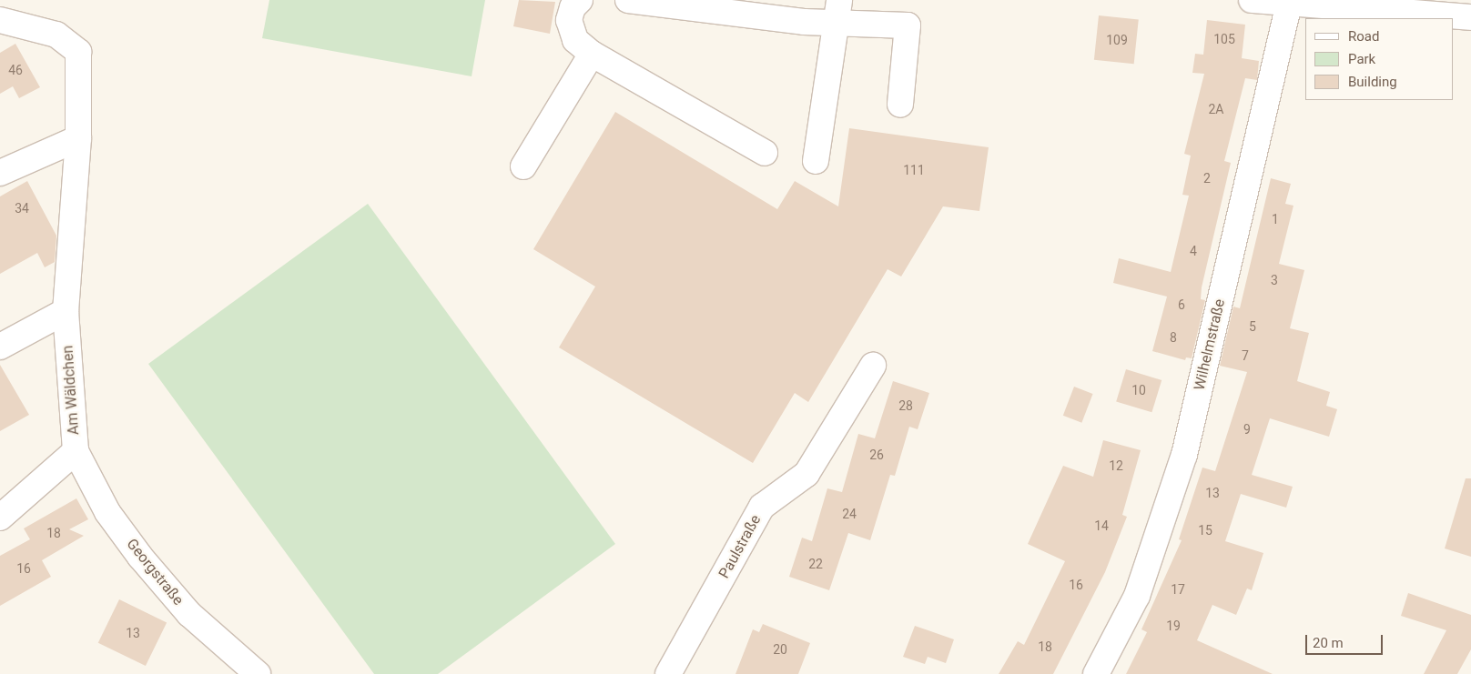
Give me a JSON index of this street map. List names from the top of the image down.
{
  "streets": {
    "street": [
      "Wilhelmstraße",
      "Am Wäldchen",
      "Paulstraße",
      "Georgstraße"
    ]
  },
  "crossings": [
    ["Am Wäldchen", "Georgstraße"]
  ],
  "house_numbers": [
    "105",
    "109",
    "46",
    "2A",
    "111",
    "2",
    "34",
    "1",
    "4",
    "3",
    "6",
    "5",
    "8",
    "7",
    "10",
    "28",
    "9",
    "26",
    "12",
    "13",
    "24",
    "14",
    "15",
    "18",
    "22",
    "16",
    "16",
    "17",
    "19",
    "13",
    "18",
    "20"
  ],
  "legend": ["Road", "Park", "Building"],
  "scale_bar": "20 m"
}
